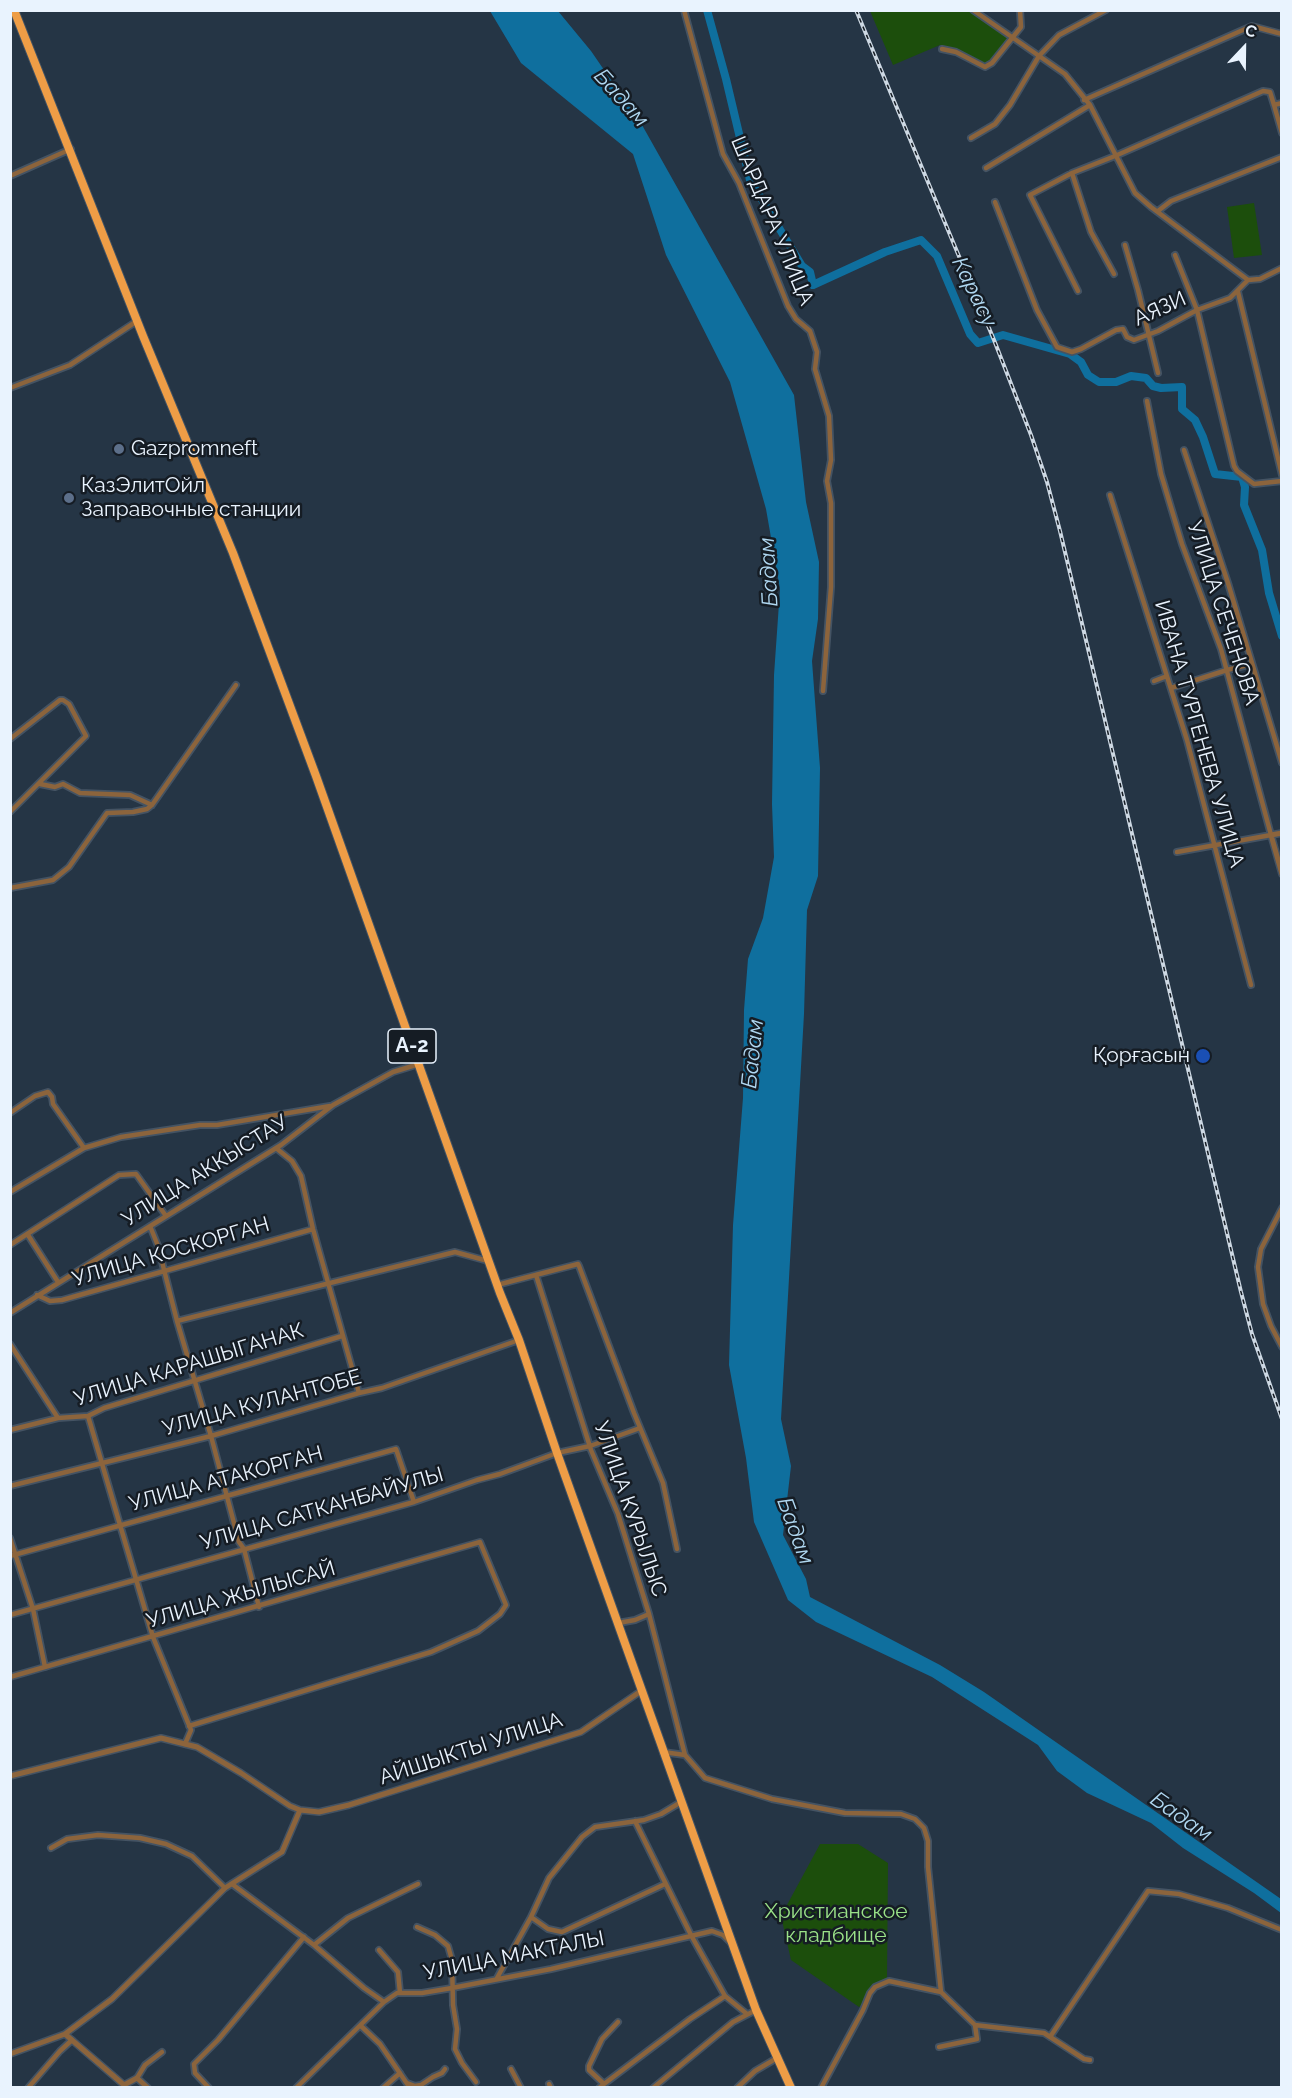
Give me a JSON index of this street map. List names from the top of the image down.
{
  "streets": {
    "highway": ["A-2"],
    "street": [
      "ШАРДАРА УЛИЦА",
      "АЯЗИ",
      "УЛИЦА СЕЧЕНОВА",
      "ИВАНА ТУРГЕНЕВА УЛИЦА",
      "УЛИЦА АККЫСТАУ",
      "УЛИЦА КОСКОРГАН",
      "УЛИЦА КАРАШЫГАНАК",
      "УЛИЦА КУЛАНТОБЕ",
      "УЛИЦА АТАКОРГАН",
      "УЛИЦА САТКАНБАЙУЛЫ",
      "УЛИЦА КУРЫЛЫС",
      "УЛИЦА ЖЫЛЫСАЙ",
      "АЙШЫКТЫ УЛИЦА",
      "УЛИЦА МАКТАЛЫ"
    ]
  },
  "crossings": [
    ["A-2", "УЛИЦА АККЫСТАУ"],
    ["A-2", "УЛИЦА КУЛАНТОБЕ"],
    ["A-2", "УЛИЦА САТКАНБАЙУЛЫ"],
    ["A-2", "АЙШЫКТЫ УЛИЦА"],
    ["A-2", "УЛИЦА МАКТАЛЫ"],
    ["УЛИЦА АККЫСТАУ", "УЛИЦА КОСКОРГАН"],
    ["УЛИЦА АТАКОРГАН", "УЛИЦА САТКАНБАЙУЛЫ"],
    ["УЛИЦА САТКАНБАЙУЛЫ", "УЛИЦА КУРЫЛЫС"]
  ],
  "water": ["Бадам", "Карасу"],
  "parks": ["Христианское кладбище"],
  "places": ["Gazpromneft", "КазЭлитОйл Заправочные станции", "Қорғасын"],
  "north": "top"
}
